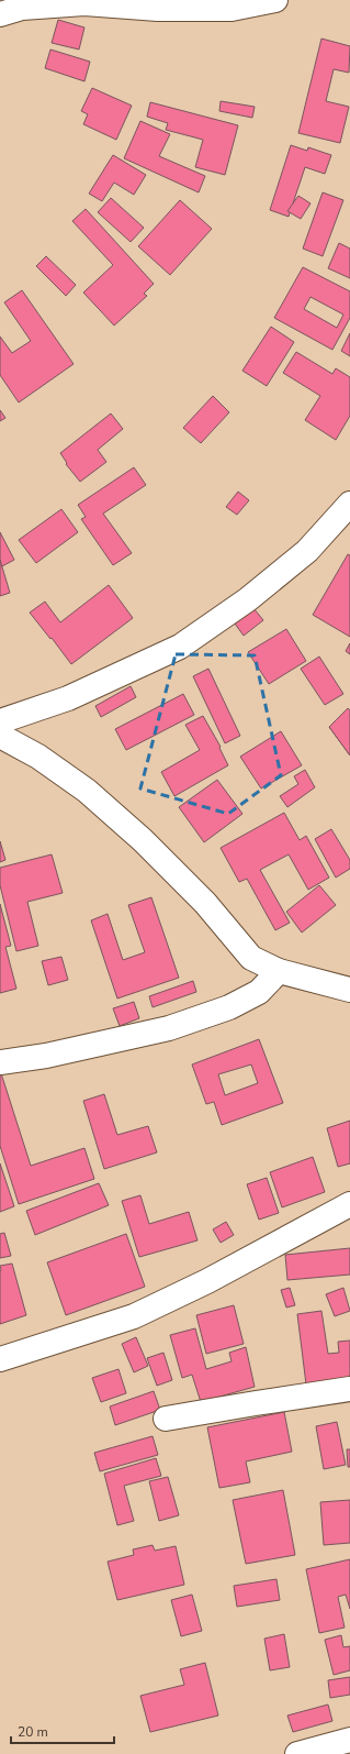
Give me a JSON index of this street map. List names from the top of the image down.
{
  "scale_bar": "20 m"
}
